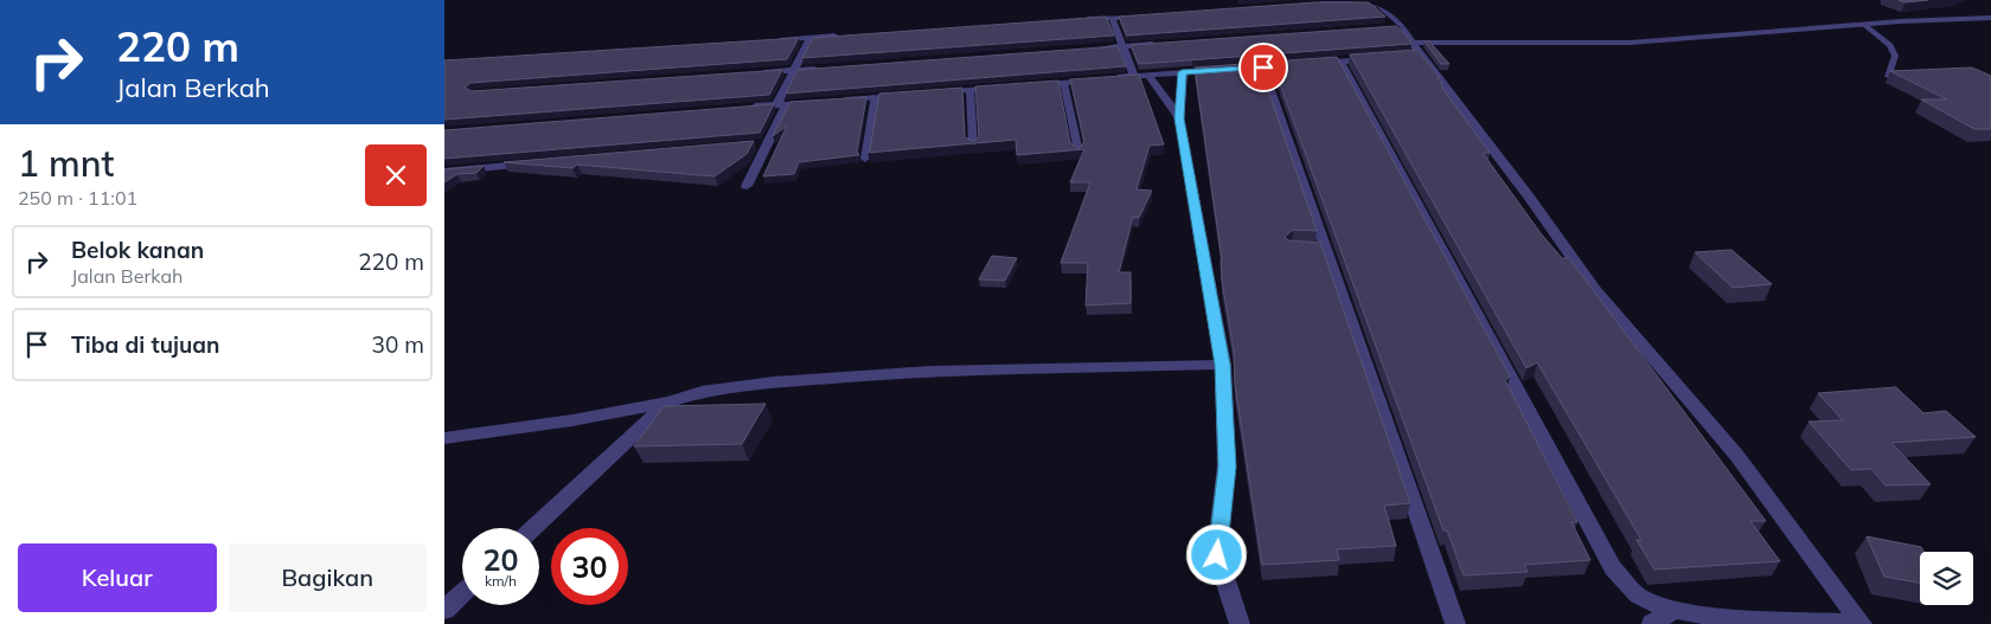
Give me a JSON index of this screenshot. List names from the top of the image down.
{
  "page": {
    "turn": ["220 m", "Jalan Berkah"],
    "heading": ["1 mnt", "250 m · 11:01"],
    "list": [
      {
        "name": "Belok kanan",
        "note": "Jalan Berkah",
        "value": "220 m"
      },
      {
        "name": "Tiba di tujuan",
        "value": "30 m"
      }
    ],
    "speed": "20 km/h",
    "limit": "30",
    "buttons": ["Keluar", "Bagikan"]
  }
}
